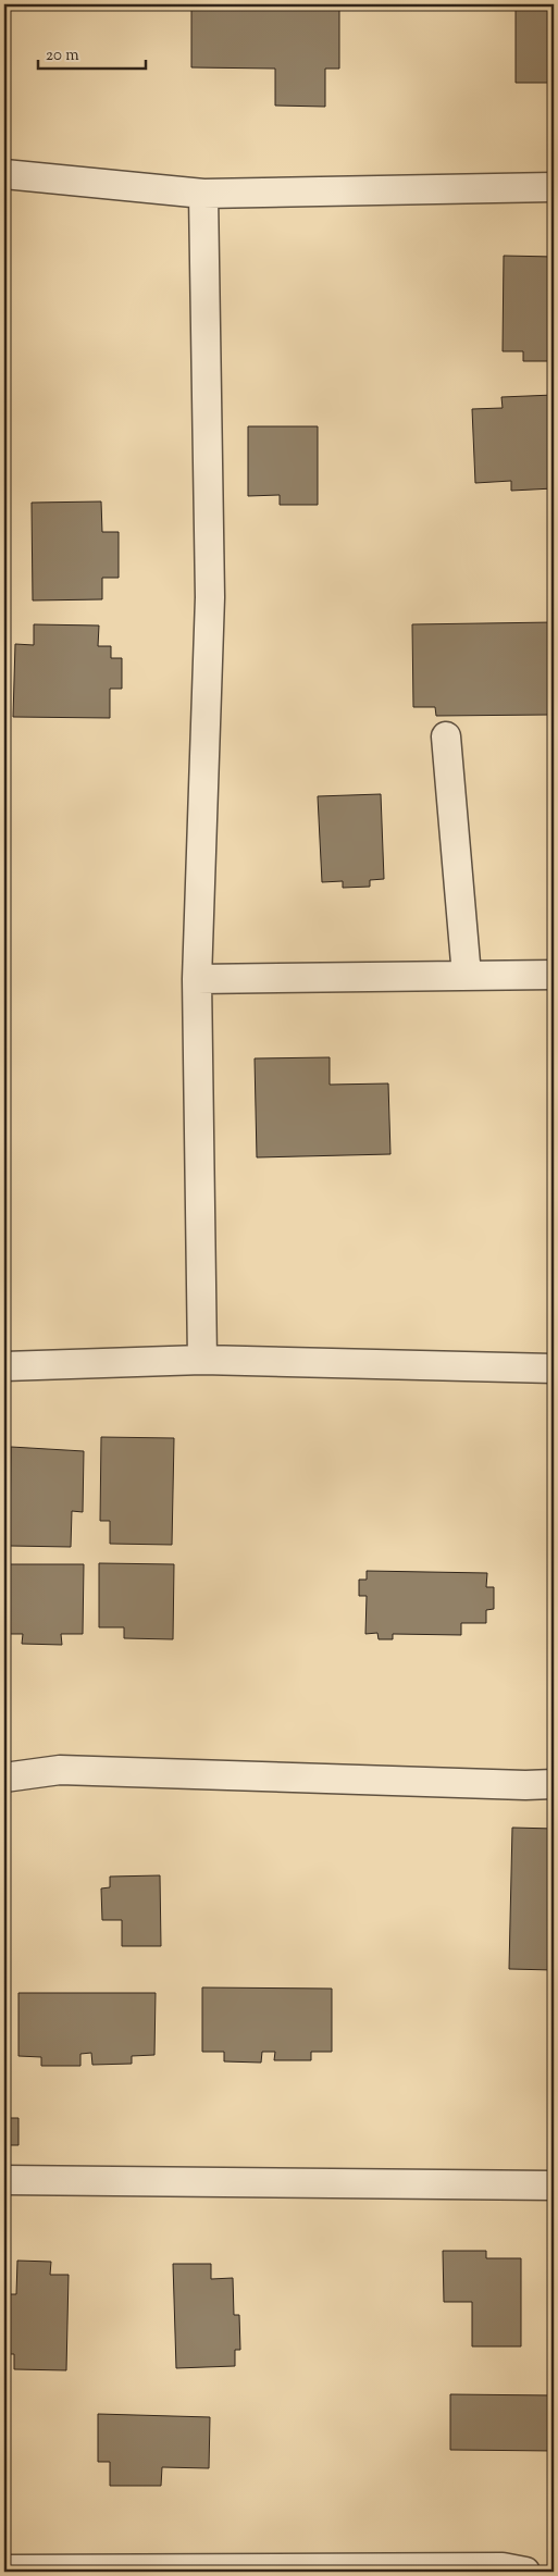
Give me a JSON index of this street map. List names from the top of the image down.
{
  "scale_bar": "20 m"
}
